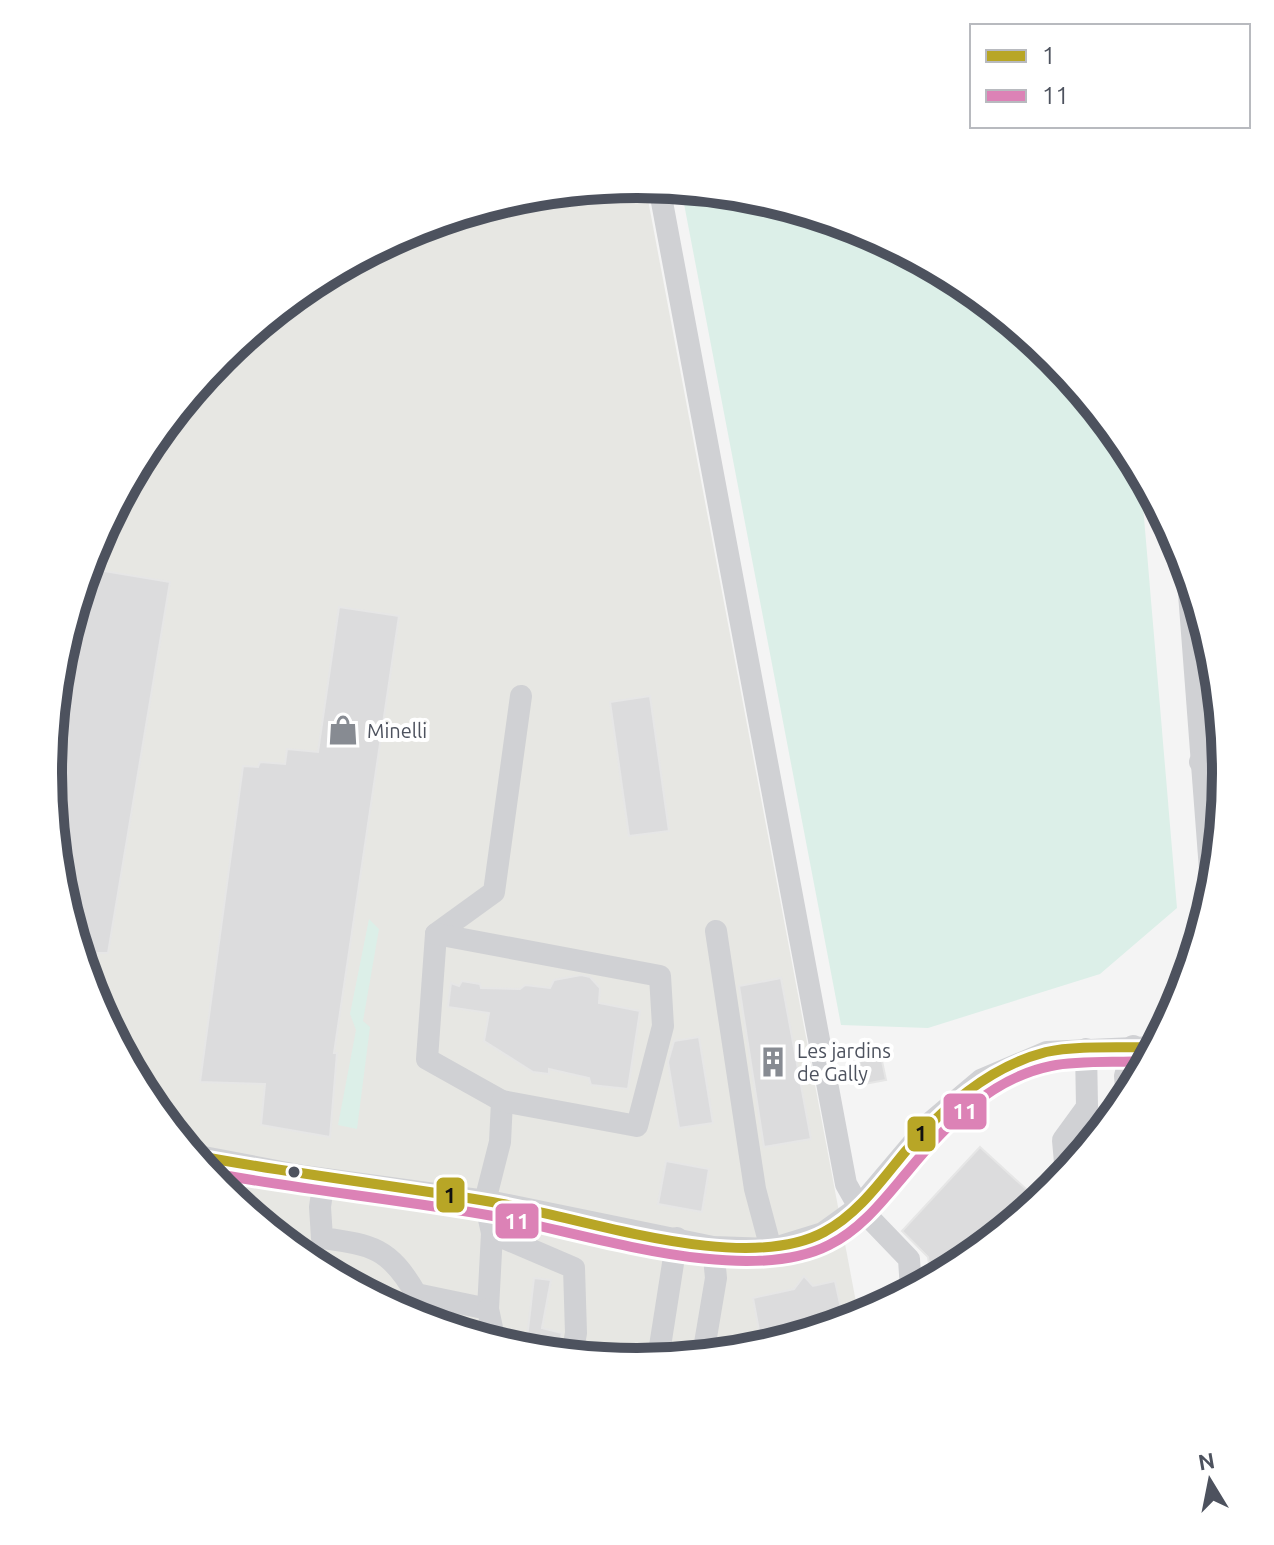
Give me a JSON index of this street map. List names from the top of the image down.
{
  "places": {
    "shop": ["Minelli"],
    "building": ["Les jardins de Gally"]
  },
  "lines": ["transit line 1", "transit line 11"],
  "legend": ["1", "11"],
  "north": "top"
}
